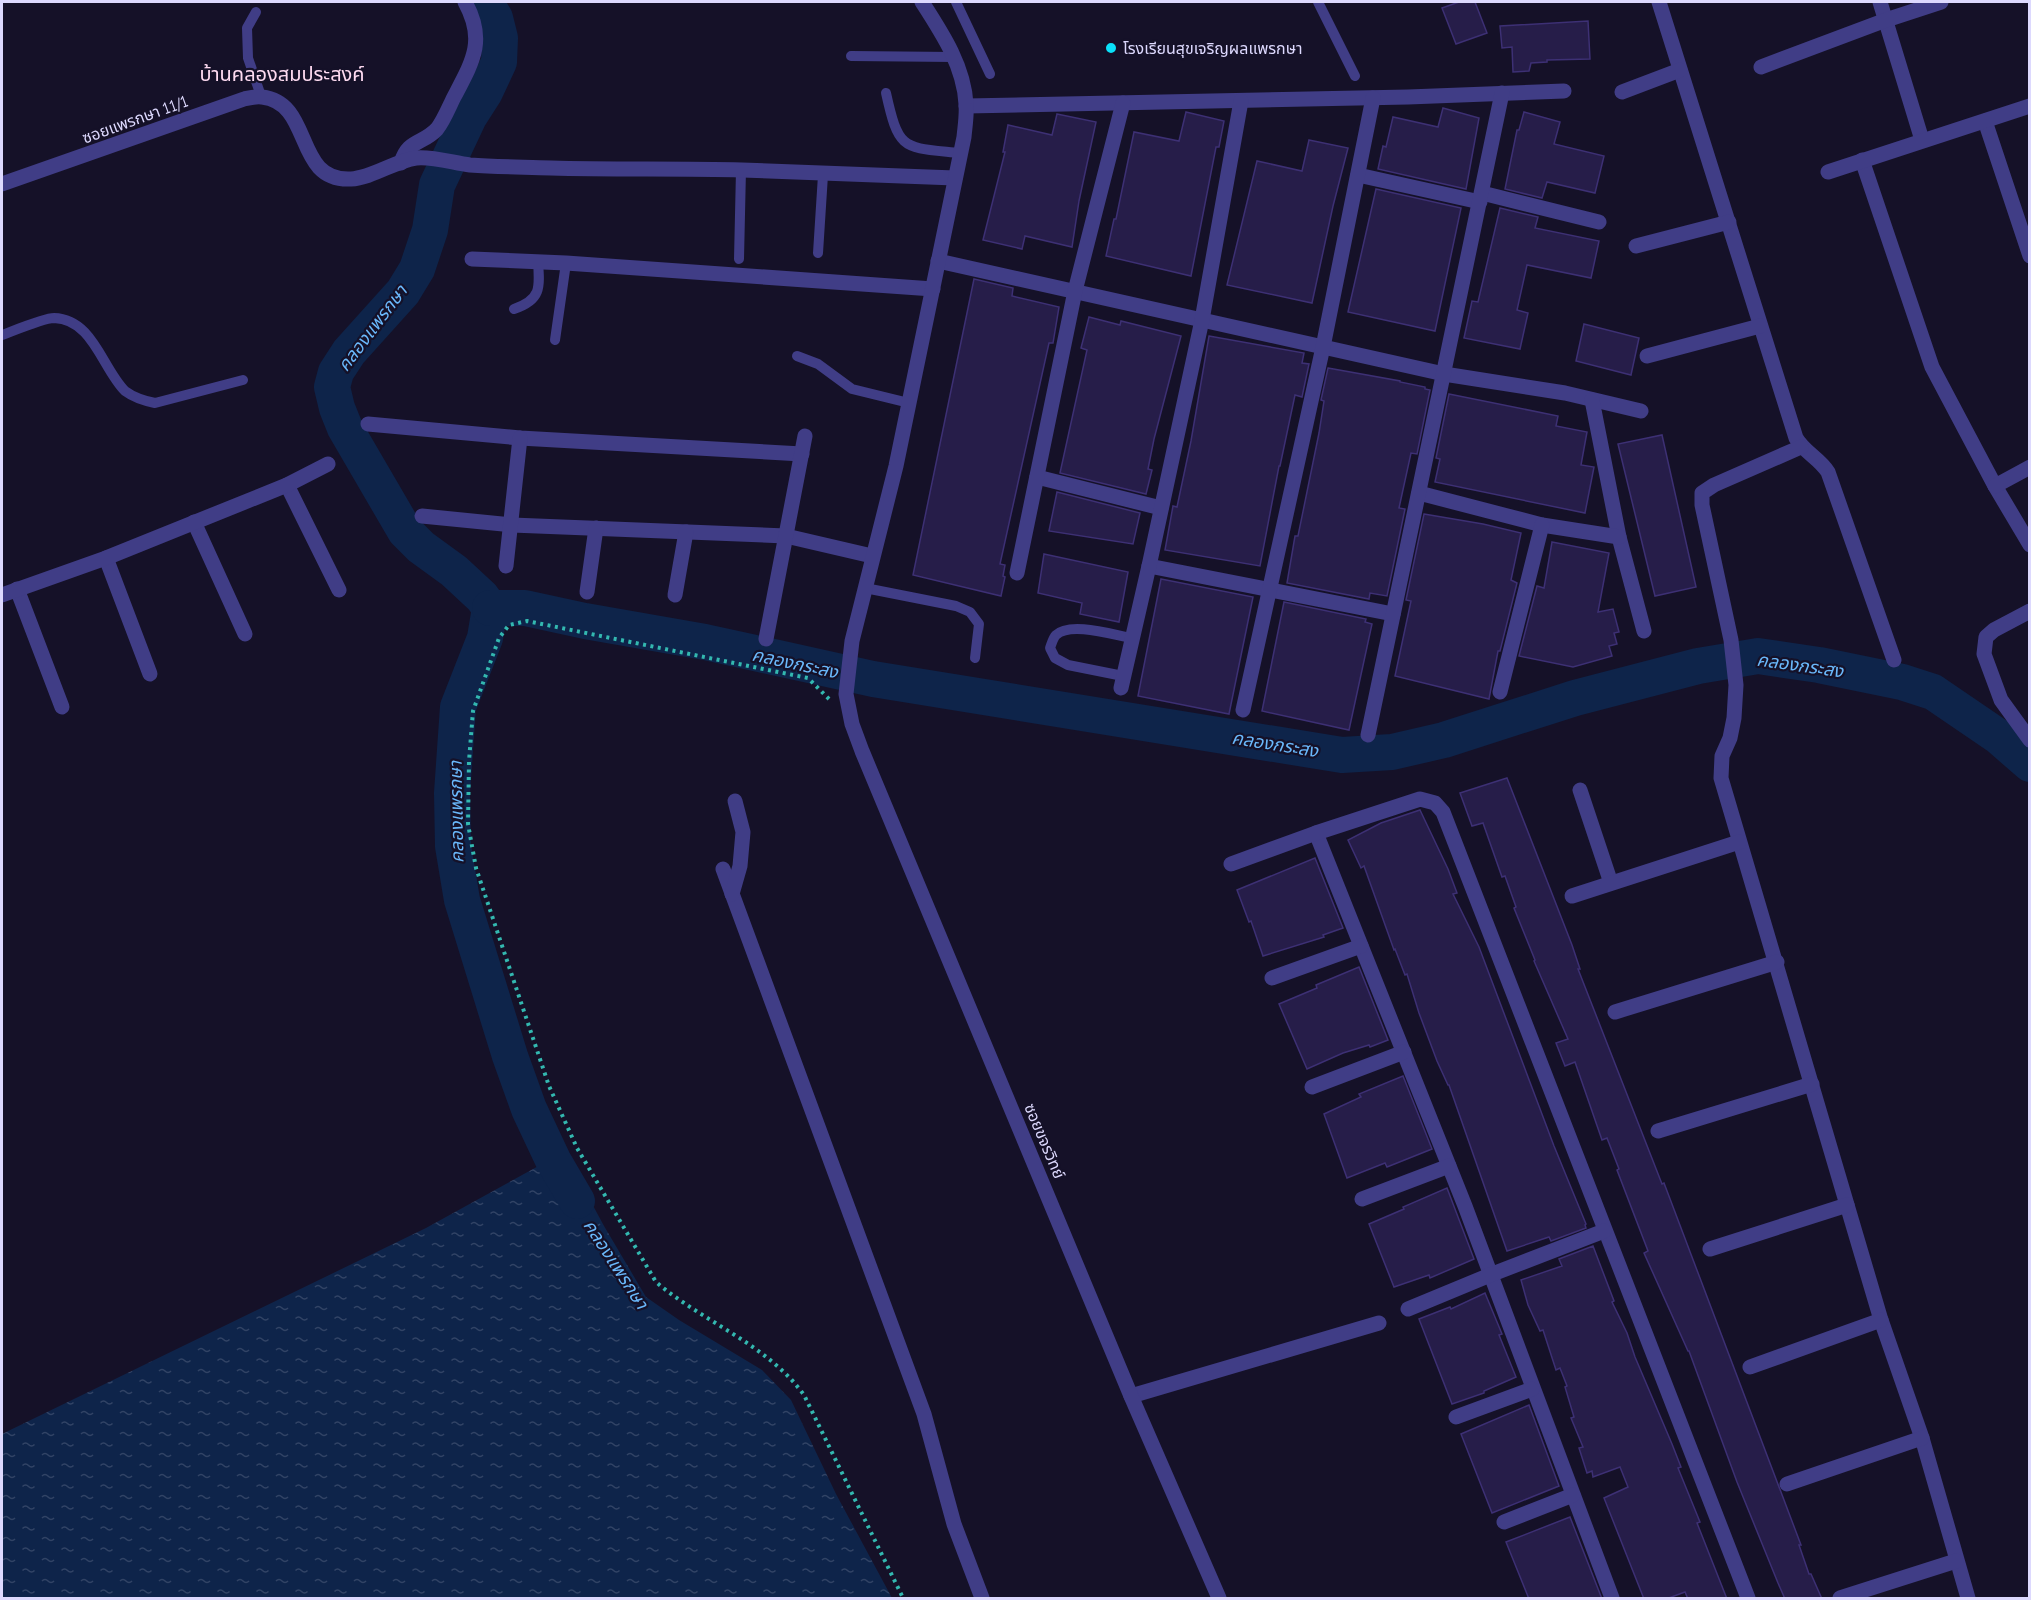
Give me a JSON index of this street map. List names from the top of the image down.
{
  "streets": {
    "street": ["ซอยแพรกษา 11/1", "ซอยขจรวิทย์"]
  },
  "districts": ["บ้านคลองสมประสงค์"],
  "water": ["คลองแพรกษา", "คลองกระสง"],
  "places": ["โรงเรียนสุขเจริญผลแพรกษา"]
}
